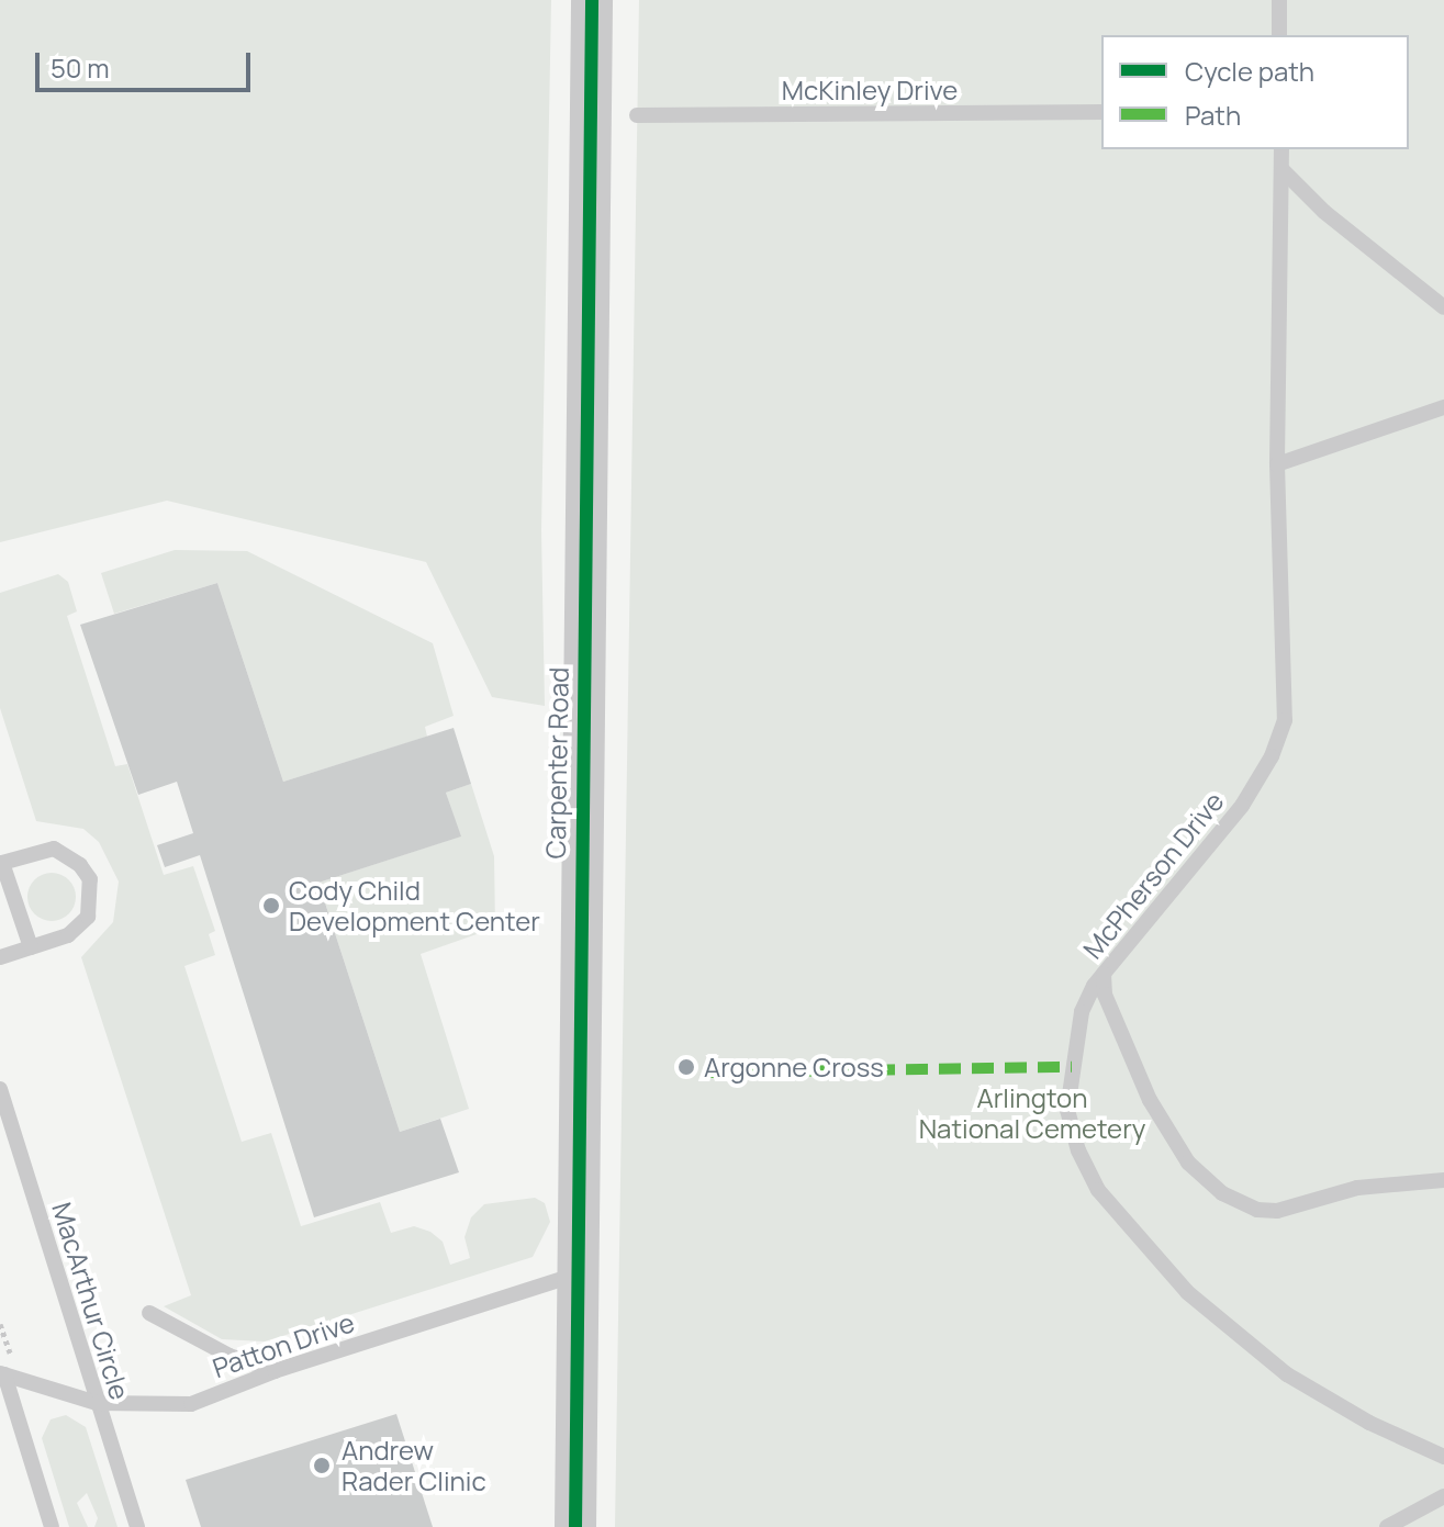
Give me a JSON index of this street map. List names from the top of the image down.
{
  "streets": {
    "street": ["Carpenter Road"],
    "lane": [
      "McKinley Drive",
      "McPherson Drive",
      "MacArthur Circle",
      "Patton Drive"
    ]
  },
  "crossings": [
    ["Carpenter Road", "Patton Drive"],
    ["MacArthur Circle", "Patton Drive"]
  ],
  "parks": ["Arlington National Cemetery"],
  "places": ["Cody Child Development Center", "Argonne Cross", "Andrew Rader Clinic"],
  "legend": ["Cycle path", "Path"],
  "scale_bar": "50 m"
}
